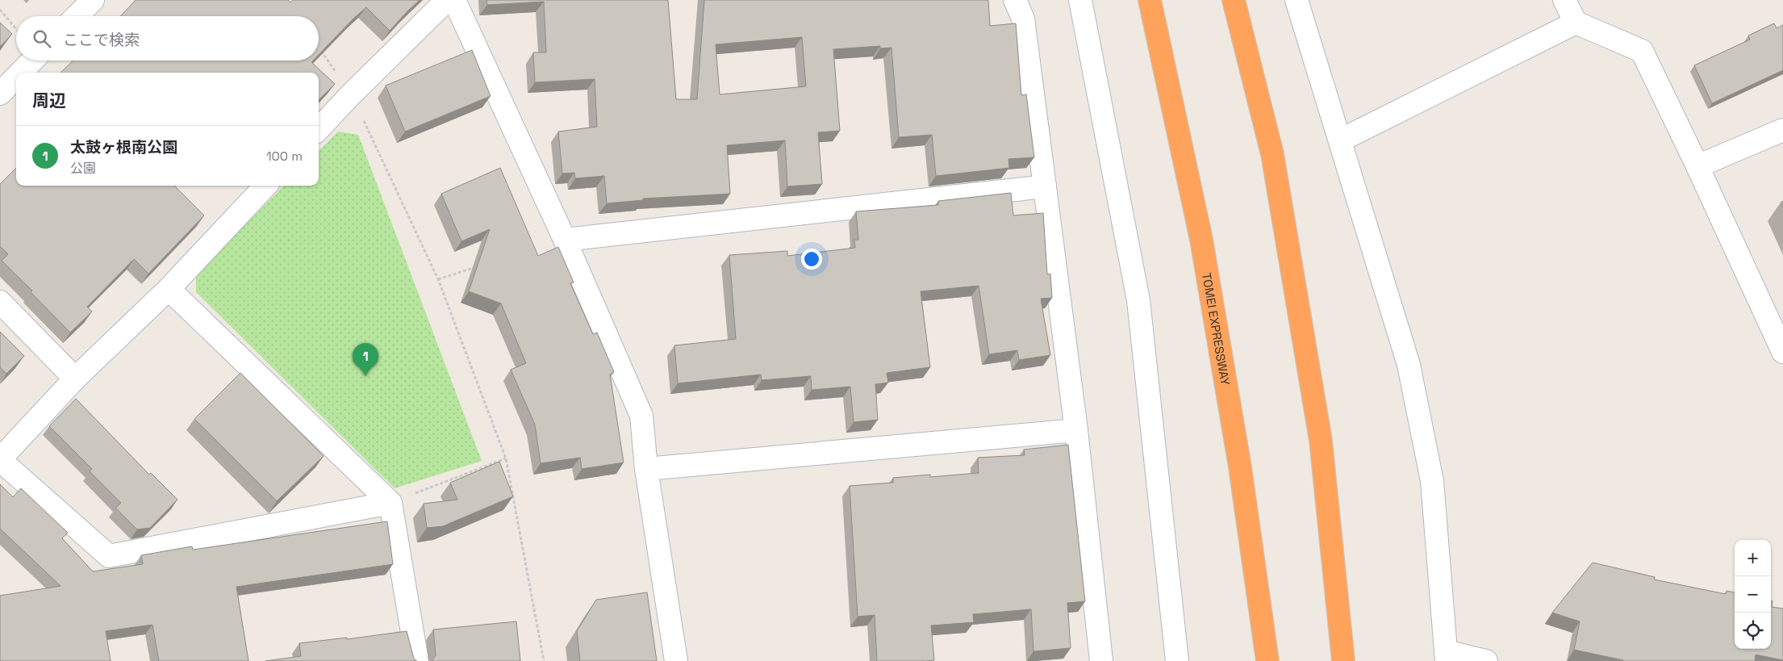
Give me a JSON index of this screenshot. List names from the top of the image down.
{
  "streets": {
    "highway": ["TOMEI EXPRESSWAY"]
  },
  "page": {
    "search": "ここで検索",
    "heading": "周辺",
    "list": [
      {
        "mark": "1",
        "name": "太鼓ヶ根南公園",
        "note": "公園",
        "value": "100 m"
      }
    ],
    "pins": "1",
    "map_buttons": ["+", "−"]
  }
}
